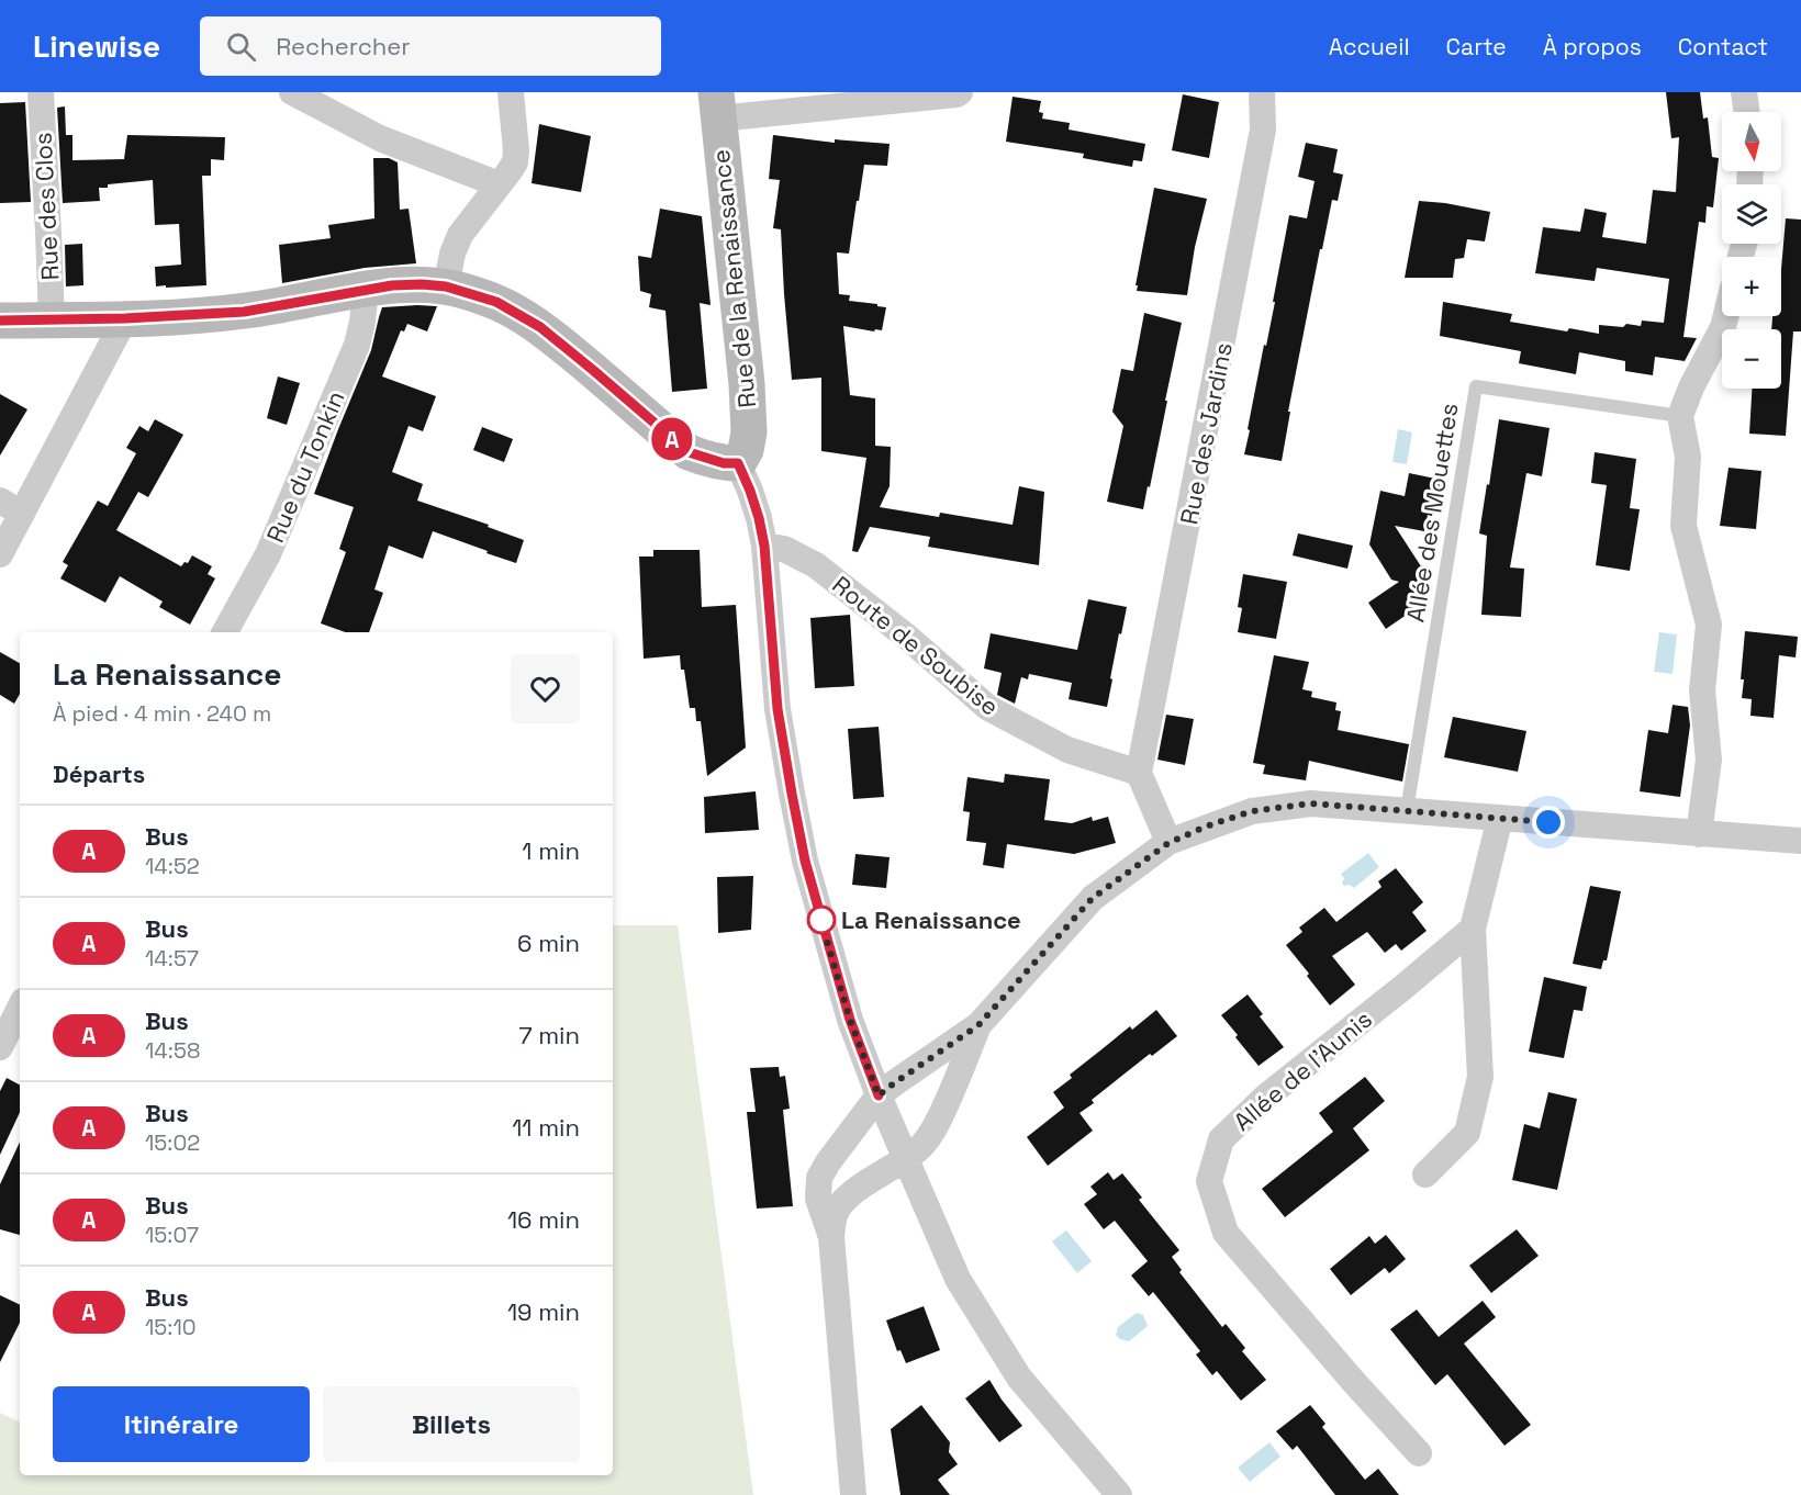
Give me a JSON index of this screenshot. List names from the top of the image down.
{
  "streets": {
    "main road": ["Rue de la Renaissance"],
    "street": [
      "Rue des Clos",
      "Rue des Jardins",
      "Rue du Tonkin",
      "Route de Soubise",
      "Allée de l'Aunis"
    ],
    "lane": ["Allée des Mouettes"]
  },
  "crossings": [
    ["Rue des Jardins", "Route de Soubise"]
  ],
  "places": ["La Renaissance"],
  "lines": ["bus line A"],
  "north": "bottom",
  "page": {
    "header": "Linewise",
    "search": "Rechercher",
    "nav": [
      "Accueil",
      "Carte",
      "À propos",
      "Contact"
    ],
    "on_map": "A",
    "map_buttons": ["+", "−"],
    "heading": [
      ["La Renaissance", "À pied · 4 min · 240 m"],
      "Départs"
    ],
    "list": [
      {
        "mark": "A",
        "name": "Bus",
        "note": "14:52",
        "value": "1 min"
      },
      {
        "mark": "A",
        "name": "Bus",
        "note": "14:57",
        "value": "6 min"
      },
      {
        "mark": "A",
        "name": "Bus",
        "note": "14:58",
        "value": "7 min"
      },
      {
        "mark": "A",
        "name": "Bus",
        "note": "15:02",
        "value": "11 min"
      },
      {
        "mark": "A",
        "name": "Bus",
        "note": "15:07",
        "value": "16 min"
      },
      {
        "mark": "A",
        "name": "Bus",
        "note": "15:10",
        "value": "19 min"
      }
    ],
    "buttons": ["Itinéraire", "Billets"]
  }
}
